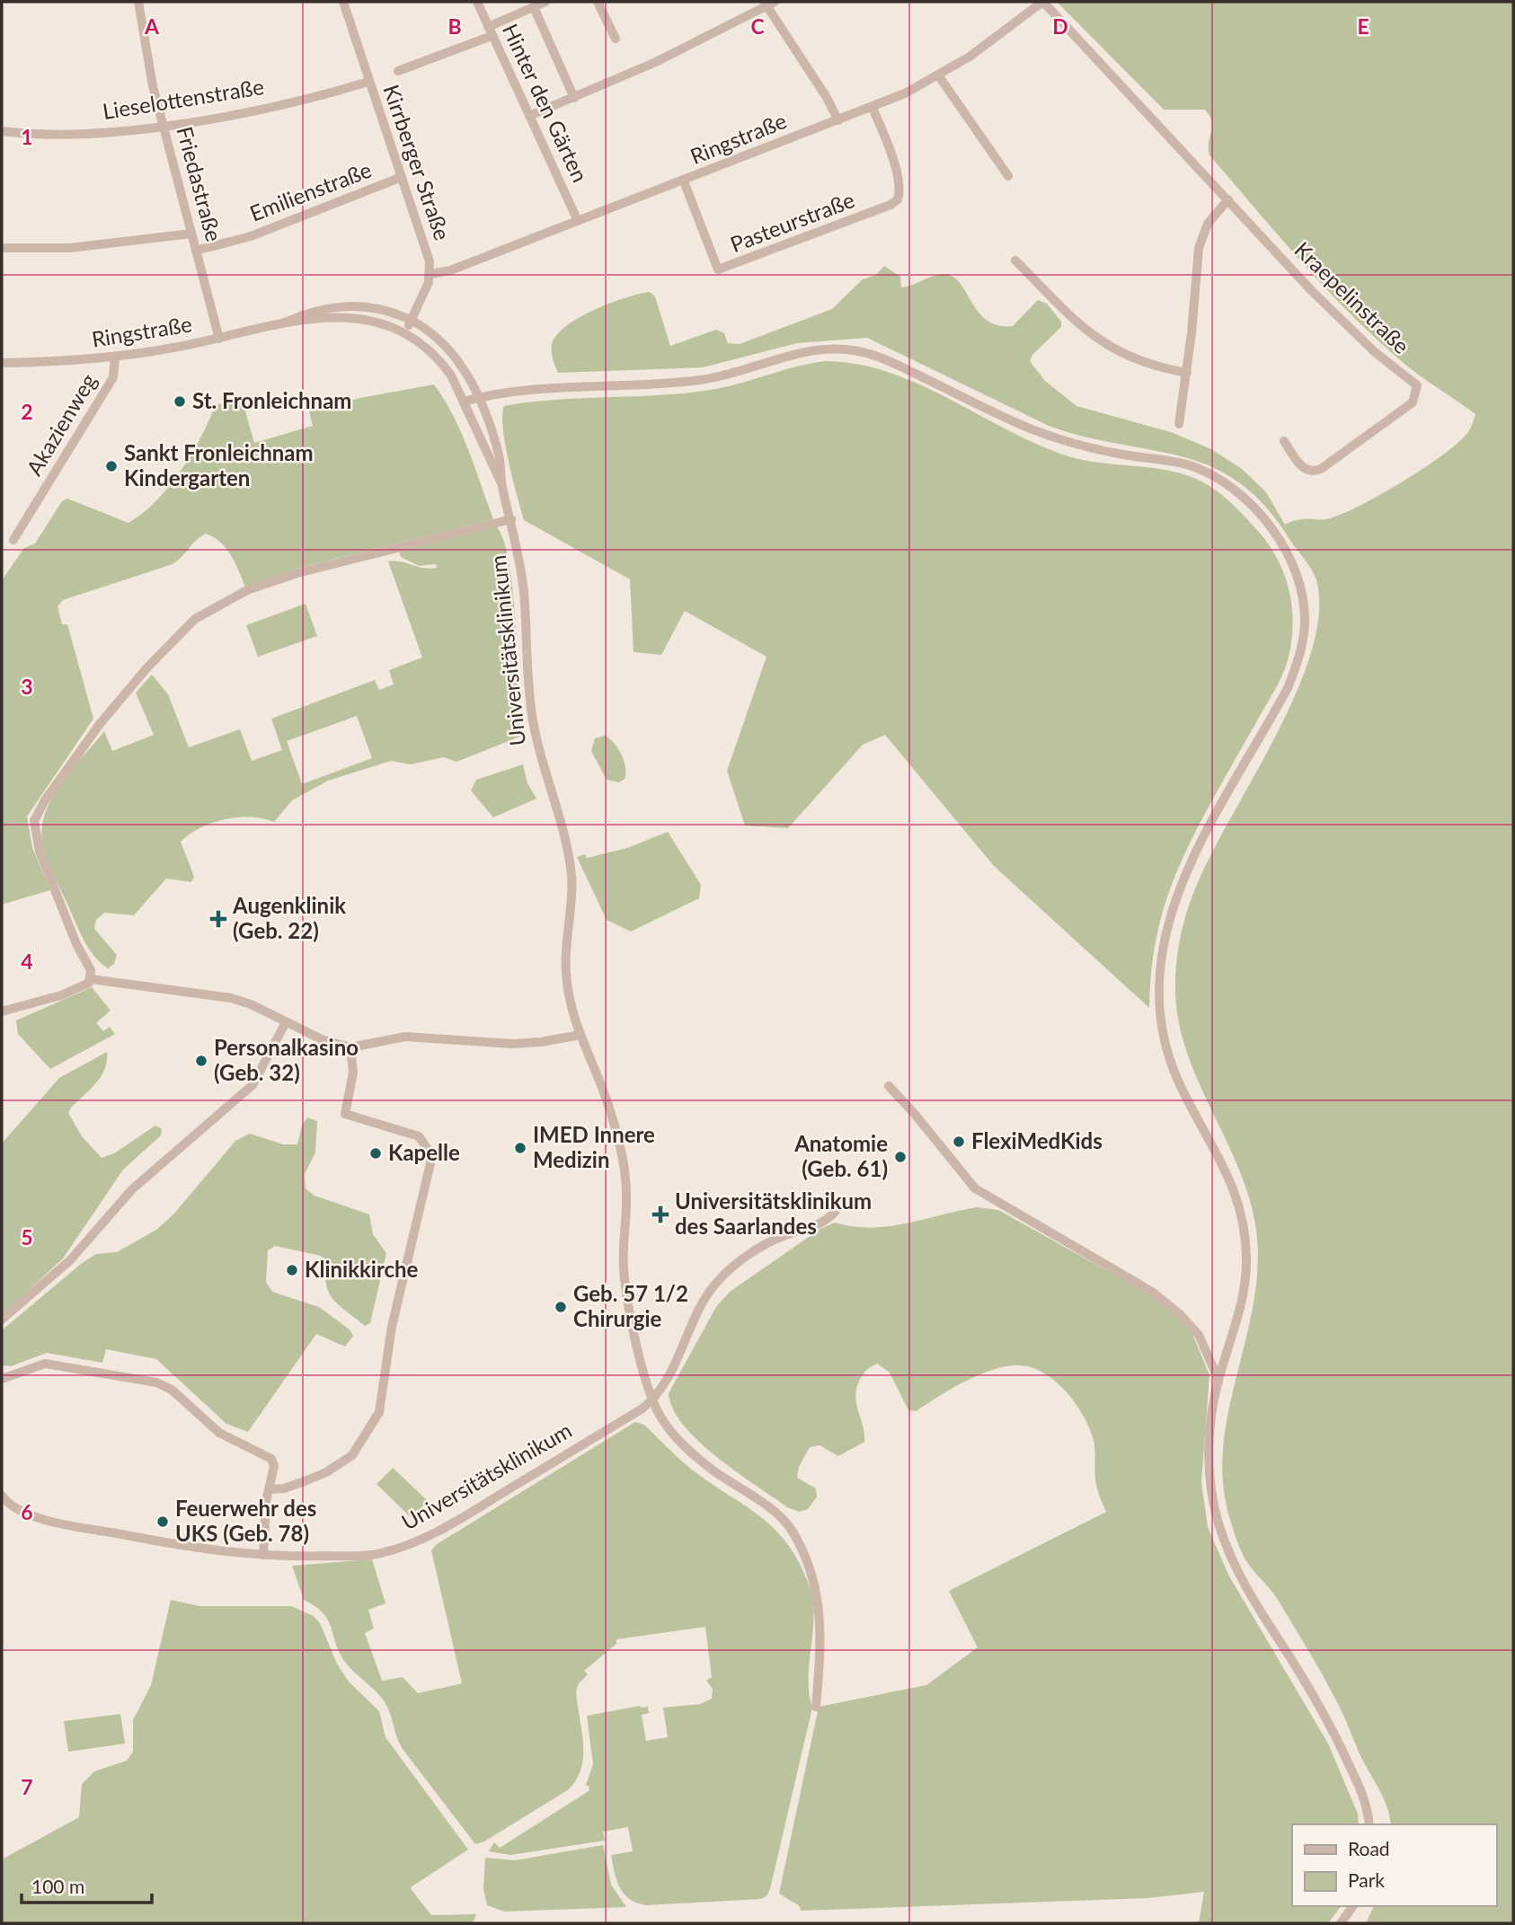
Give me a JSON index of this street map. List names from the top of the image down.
{
  "streets": {
    "street": [
      "Lieselottenstraße",
      "Hinter den Gärten",
      "Ringstraße",
      "Kirrberger Straße",
      "Friedastraße",
      "Emilienstraße",
      "Pasteurstraße",
      "Kraepelinstraße",
      "Akazienweg",
      "Universitätsklinikum"
    ]
  },
  "crossings": [
    ["Lieselottenstraße", "Kirrberger Straße"],
    ["Lieselottenstraße", "Friedastraße"],
    ["Hinter den Gärten", "Ringstraße"],
    ["Ringstraße", "Kirrberger Straße"],
    ["Ringstraße", "Friedastraße"],
    ["Ringstraße", "Pasteurstraße"],
    ["Ringstraße", "Kraepelinstraße"],
    ["Ringstraße", "Akazienweg"],
    ["Ringstraße", "Universitätsklinikum"],
    ["Kirrberger Straße", "Emilienstraße"],
    ["Friedastraße", "Emilienstraße"]
  ],
  "places": {
    "other": [
      "St. Fronleichnam",
      "Sankt Fronleichnam Kindergarten",
      "Personalkasino (Geb. 32)",
      "FlexiMedKids",
      "IMED Innere Medizin",
      "Kapelle",
      "Anatomie (Geb. 61)",
      "Klinikkirche",
      "Geb. 57 1/2 Chirurgie",
      "Feuerwehr des UKS (Geb. 78)"
    ],
    "health": ["Augenklinik (Geb. 22)", "Universitätsklinikum des Saarlandes"]
  },
  "legend": ["Road", "Park"],
  "scale_bar": "100 m",
  "grid": {
    "columns": [
      "A",
      "B",
      "C",
      "D",
      "E"
    ],
    "rows": [
      "1",
      "2",
      "3",
      "4",
      "5",
      "6",
      "7"
    ]
  }
}
